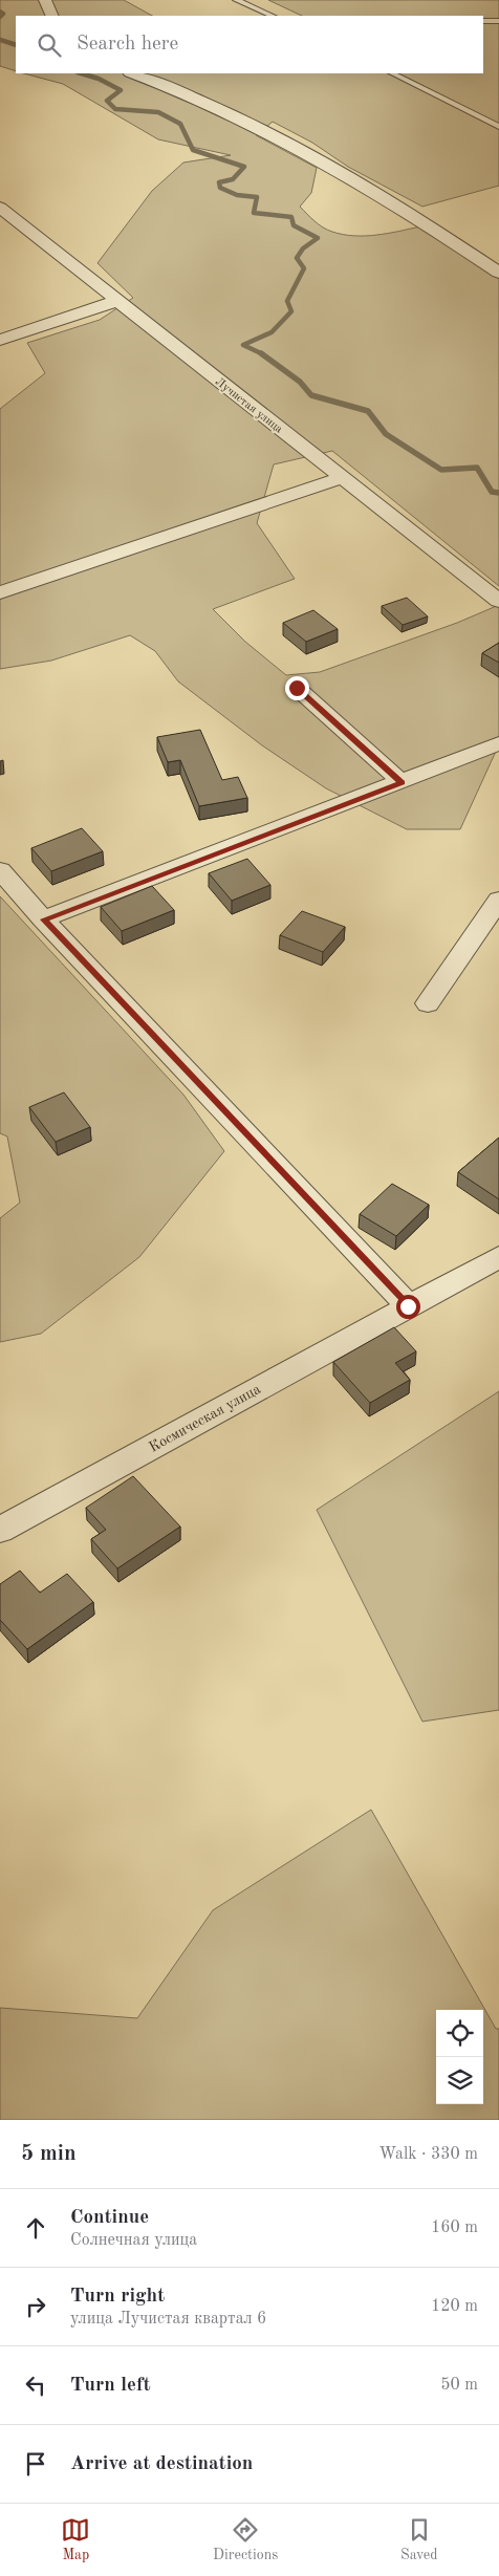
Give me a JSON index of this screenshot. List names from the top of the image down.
{
  "streets": {
    "street": ["Лучистая улица", "Космическая улица"]
  },
  "page": {
    "search": "Search here",
    "heading": ["5 min", "Walk · 330 m"],
    "list": [
      ["Continue", "Солнечная улица", "160 m"],
      ["Turn right", "улица Лучистая квартал 6", "120 m"],
      ["Turn left", "50 m"],
      "Arrive at destination"
    ],
    "nav": ["Map", "Directions", "Saved"]
  }
}
